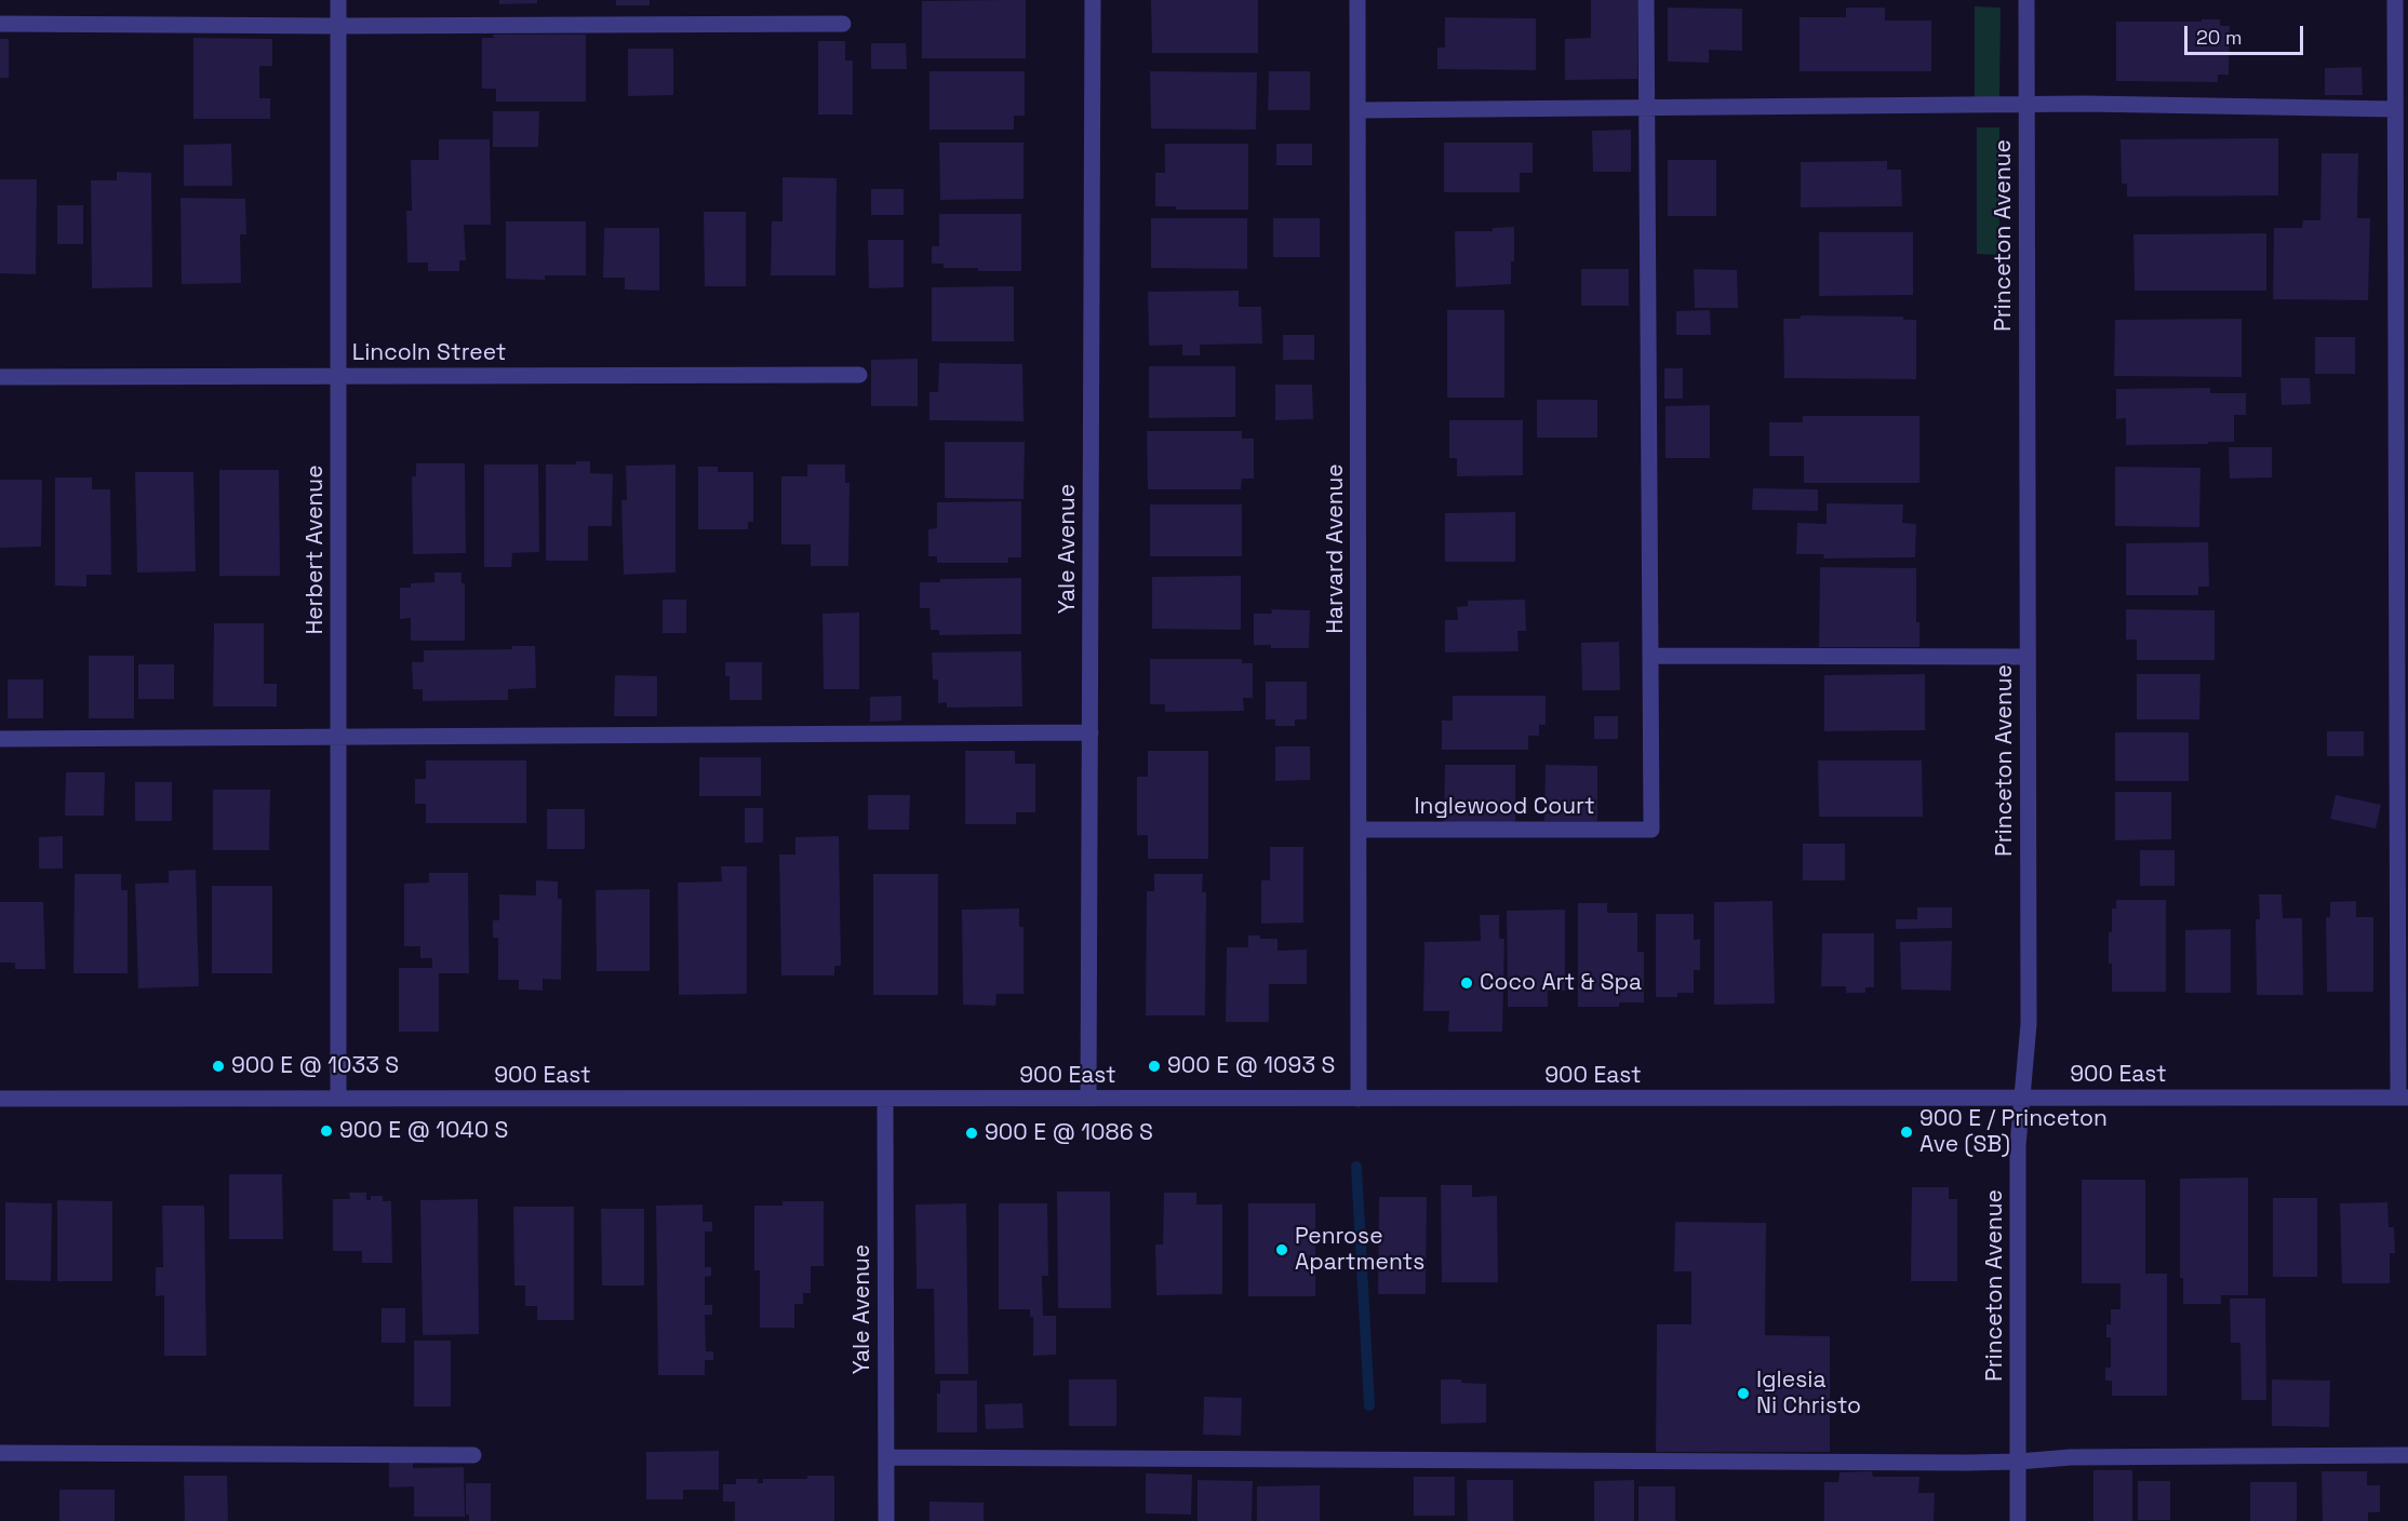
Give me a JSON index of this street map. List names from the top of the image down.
{
  "streets": {
    "street": [
      "Princeton Avenue",
      "Lincoln Street",
      "Yale Avenue",
      "Harvard Avenue",
      "Herbert Avenue",
      "Inglewood Court",
      "900 East"
    ]
  },
  "crossings": [
    ["Princeton Avenue", "900 East"],
    ["Lincoln Street", "Herbert Avenue"],
    ["Yale Avenue", "900 East"],
    ["Harvard Avenue", "Inglewood Court"],
    ["Harvard Avenue", "900 East"],
    ["Herbert Avenue", "900 East"]
  ],
  "places": [
    "Coco Art & Spa",
    "900 E @ 1033 S",
    "900 E @ 1093 S",
    "900 E @ 1040 S",
    "900 E / Princeton Ave (SB)",
    "900 E @ 1086 S",
    "Penrose Apartments",
    "Iglesia Ni Christo"
  ],
  "scale_bar": "20 m"
}
